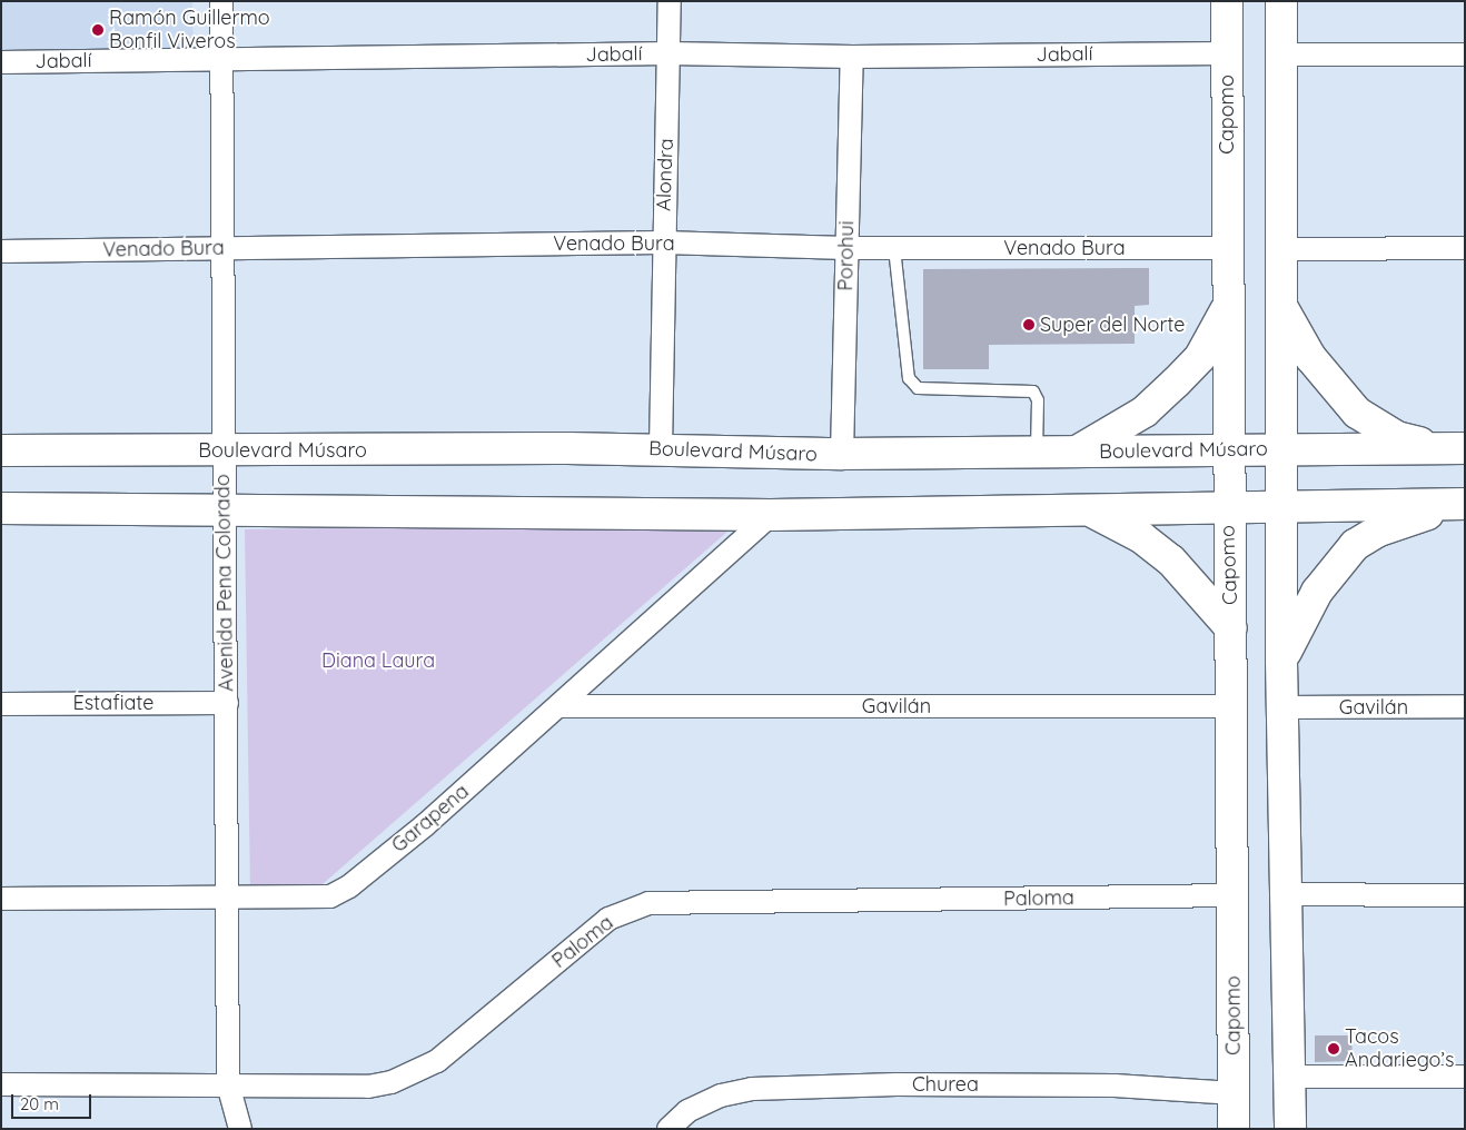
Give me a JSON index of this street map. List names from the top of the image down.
{
  "streets": {
    "street": [
      "Jabalí",
      "Capomo",
      "Alondra",
      "Venado Bura",
      "Porohui",
      "Boulevard Músaro",
      "Avenida Pena Colorado",
      "Estafiate",
      "Gavilán",
      "Garapena",
      "Paloma",
      "Churea"
    ]
  },
  "crossings": [
    ["Jabalí", "Capomo"],
    ["Jabalí", "Alondra"],
    ["Jabalí", "Porohui"],
    ["Jabalí", "Avenida Pena Colorado"],
    ["Capomo", "Venado Bura"],
    ["Capomo", "Boulevard Músaro"],
    ["Capomo", "Gavilán"],
    ["Capomo", "Paloma"],
    ["Capomo", "Churea"],
    ["Alondra", "Venado Bura"],
    ["Alondra", "Boulevard Músaro"],
    ["Venado Bura", "Porohui"],
    ["Venado Bura", "Avenida Pena Colorado"],
    ["Porohui", "Boulevard Músaro"],
    ["Boulevard Músaro", "Avenida Pena Colorado"],
    ["Avenida Pena Colorado", "Estafiate"],
    ["Avenida Pena Colorado", "Garapena"],
    ["Avenida Pena Colorado", "Paloma"],
    ["Gavilán", "Garapena"]
  ],
  "parks": ["Diana Laura"],
  "places": ["Ramón Guillermo Bonfil Viveros", "Super del Norte", "Tacos Andariego’s"],
  "scale_bar": "20 m"
}
